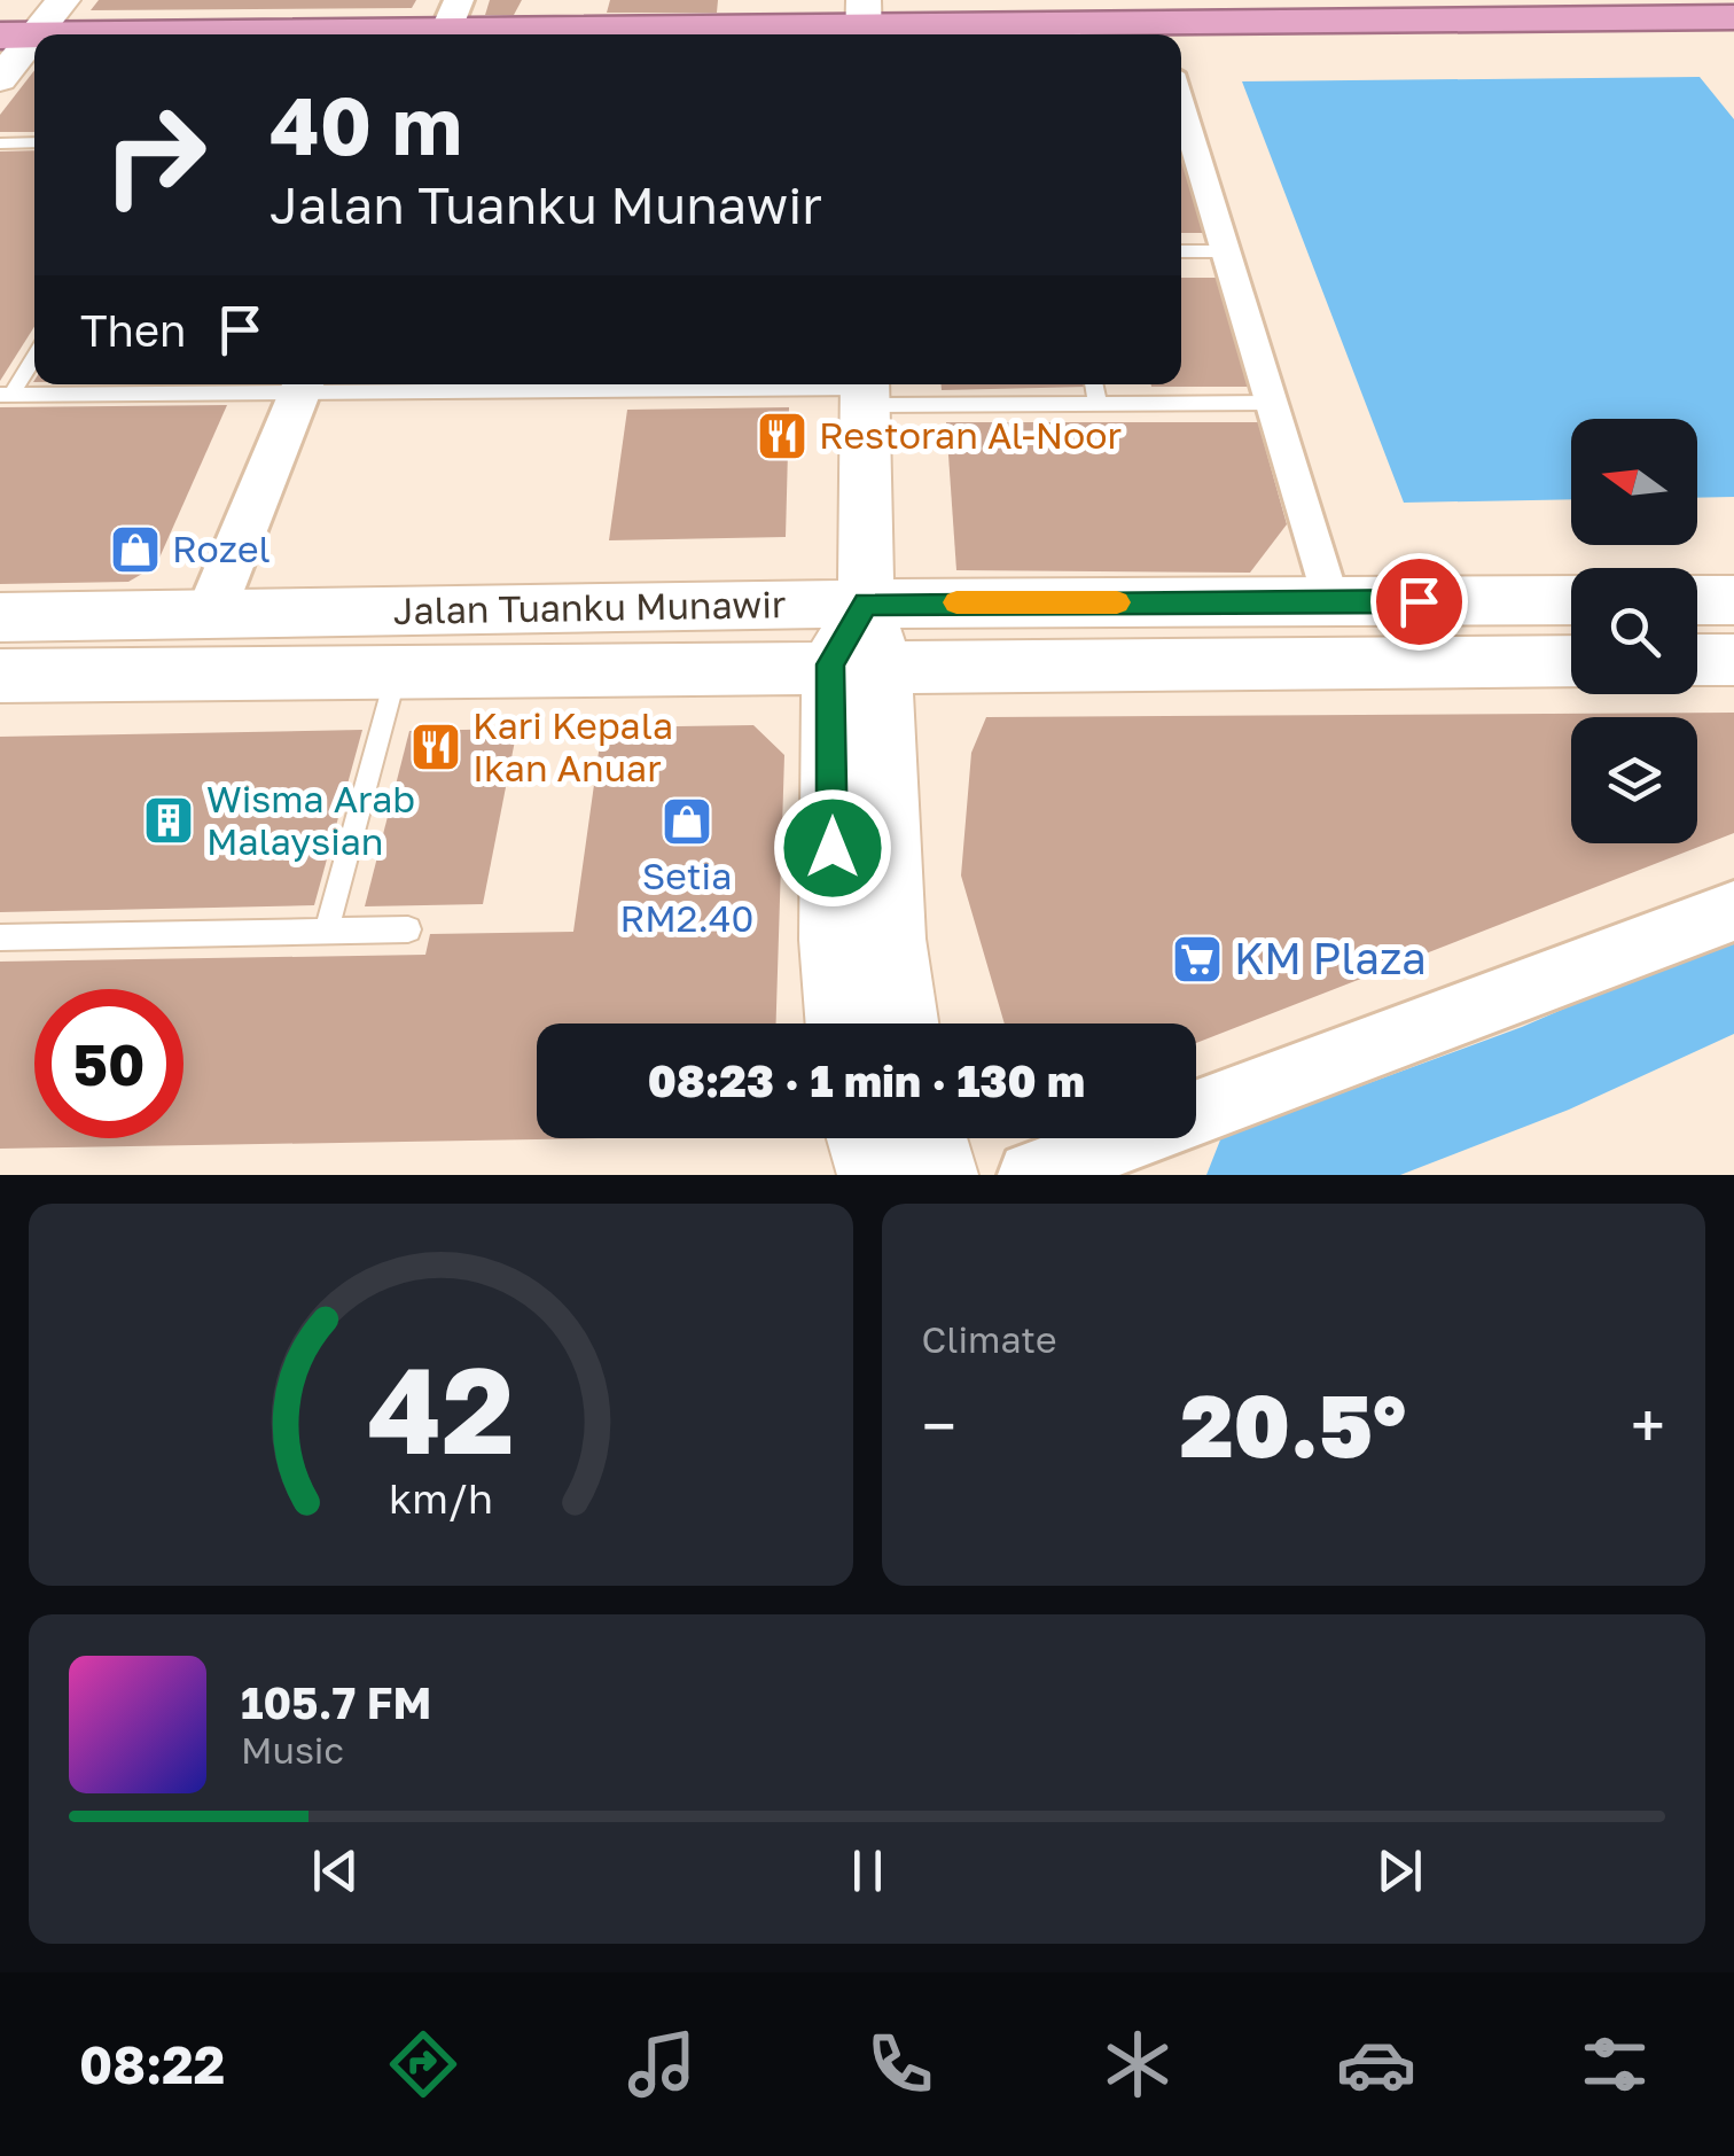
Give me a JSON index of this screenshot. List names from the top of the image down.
{
  "streets": {
    "main road": ["Jalan Tuanku Munawir"]
  },
  "places": {
    "restaurant": ["Restoran Al-Noor", "Kari Kepala Ikan Anuar"],
    "shop": ["Rozel", "Setia RM2.40"],
    "building": ["Wisma Arab Malaysian"],
    "supermarket": ["KM Plaza"]
  },
  "north": "left",
  "page": {
    "turn": ["40 m", "Jalan Tuanku Munawir"],
    "then": "Then",
    "limit": "50",
    "trip": "08:23 · 1 min · 130 m",
    "tile": "Climate",
    "heat": ["−", "20.5°", "+"],
    "song": ["105.7 FM", "Music"],
    "tabs": "08:22",
    "gauge": ["42", "km/h"]
  }
}
